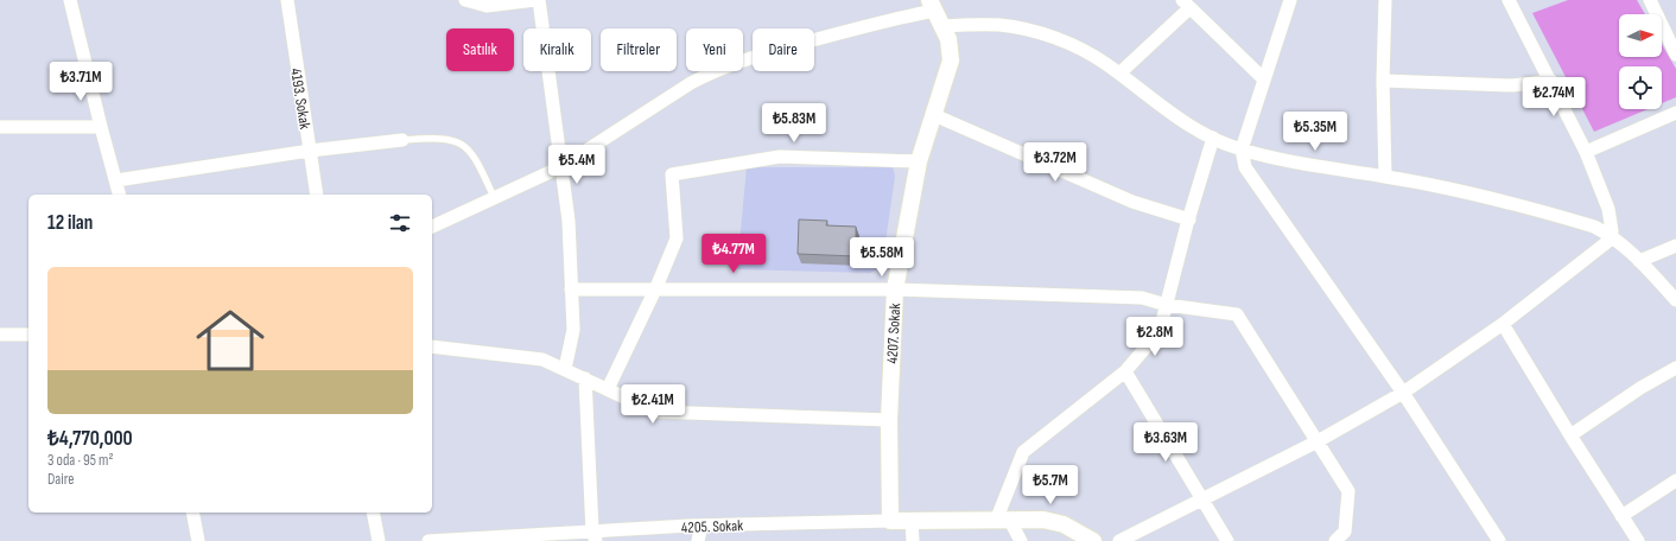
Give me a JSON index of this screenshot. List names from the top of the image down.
{
  "streets": {
    "street": ["4193. Sokak", "4207. Sokak", "4205. Sokak"]
  },
  "crossings": [
    ["4207. Sokak", "4205. Sokak"]
  ],
  "north": "right",
  "page": {
    "chip": [
      "Satılık",
      "Kiralık",
      "Filtreler",
      "Yeni",
      "Daire"
    ],
    "price": [
      "₺3.71M",
      "₺2.74M",
      "₺5.83M",
      "₺5.35M",
      "₺3.72M",
      "₺5.4M",
      "₺4.77M",
      "₺5.58M",
      "₺2.8M",
      "₺2.41M",
      "₺3.63M",
      "₺5.7M"
    ],
    "heading": "12 ilan",
    "list": [
      {
        "name": "₺4,770,000",
        "note": "3 oda · 95 m² · Daire"
      }
    ]
  }
}
